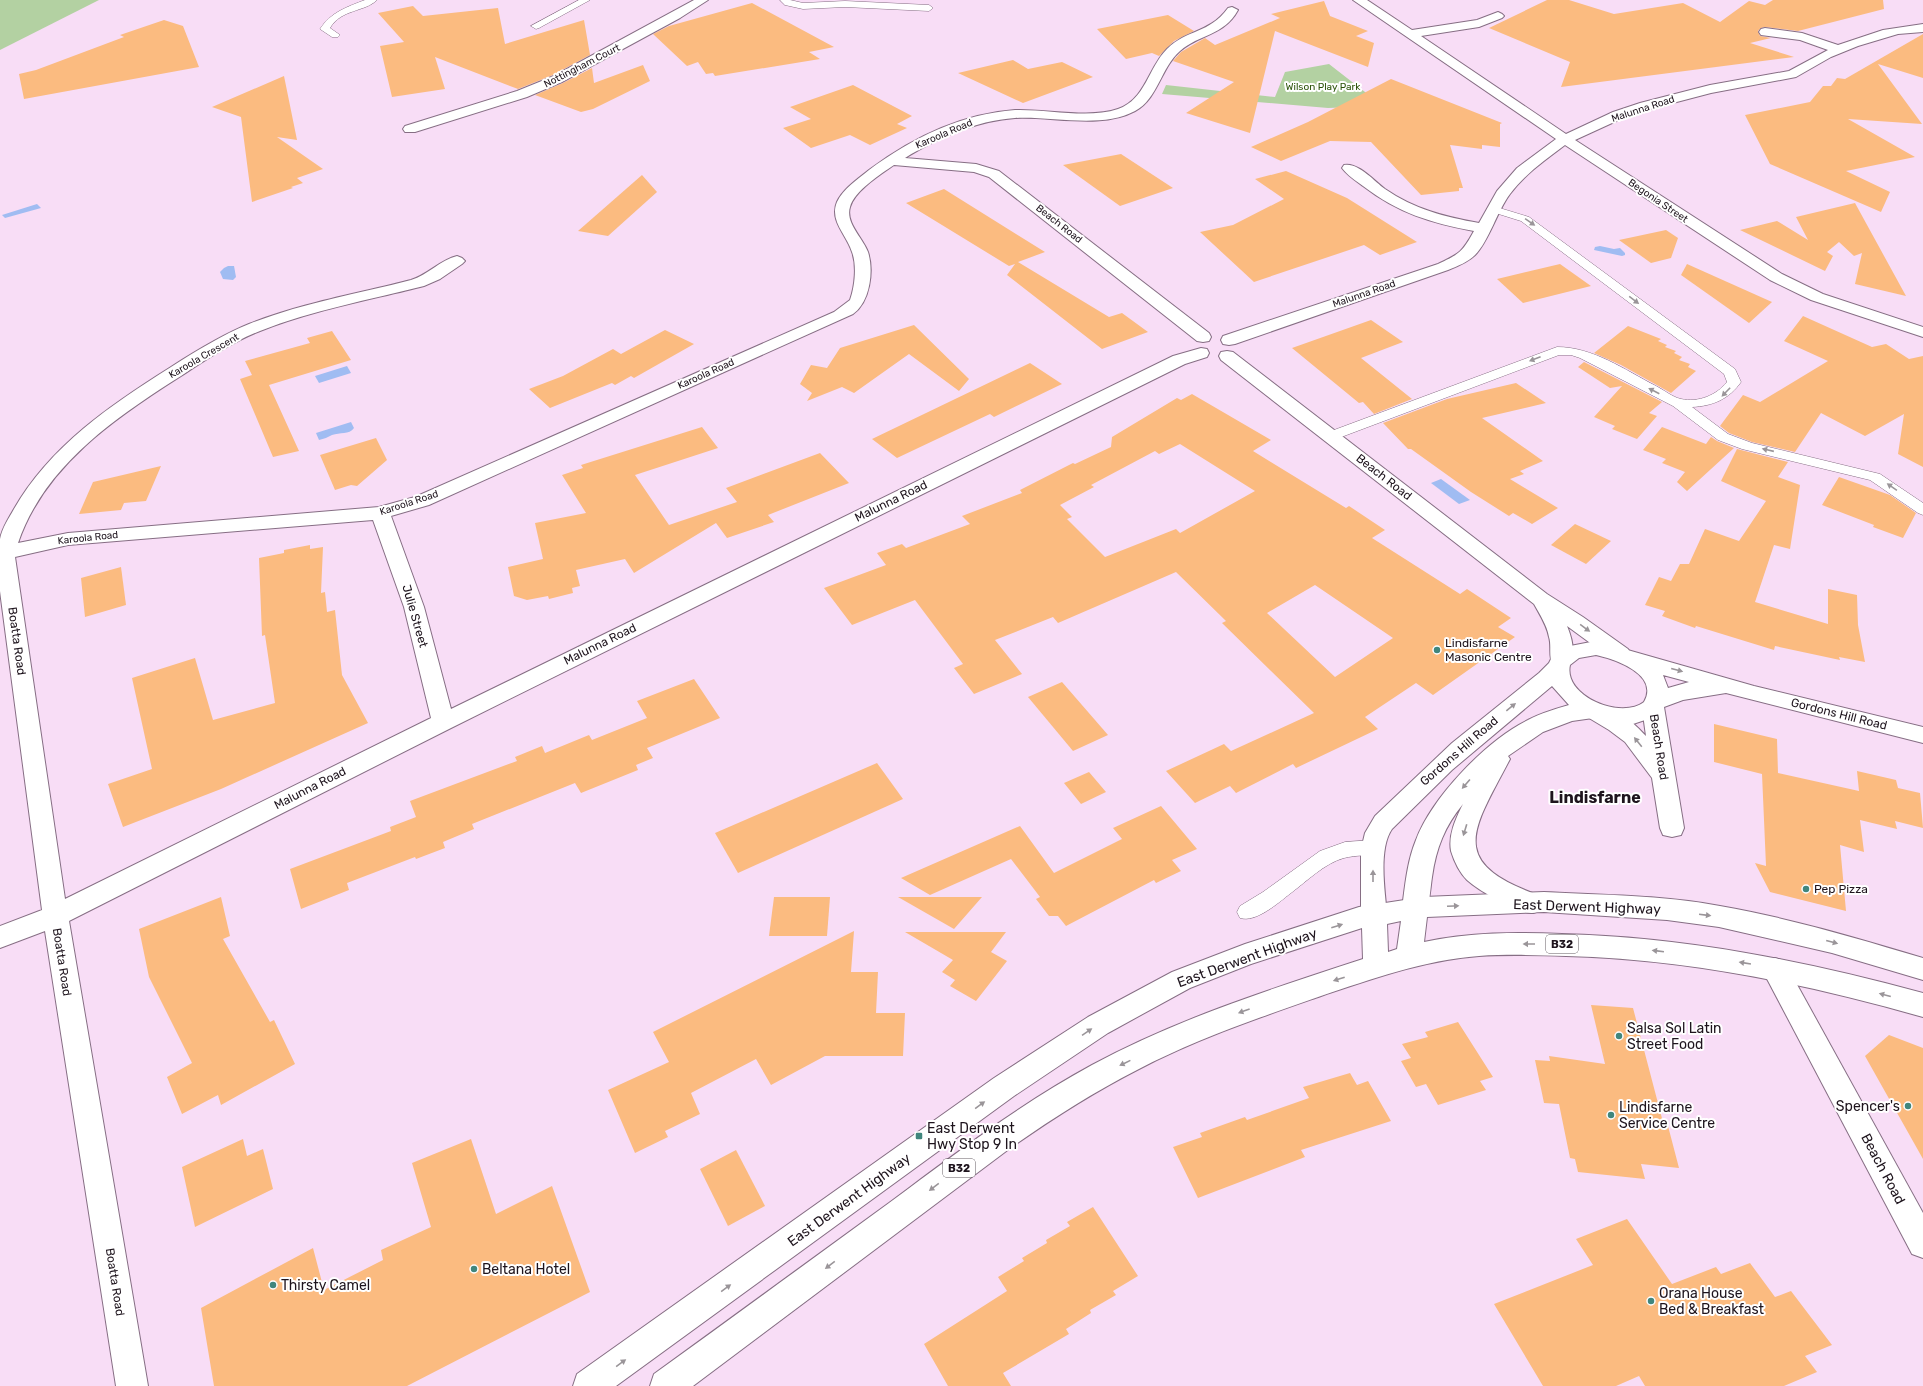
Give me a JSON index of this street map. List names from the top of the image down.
{
  "streets": {
    "street": [
      "Nottingham Court",
      "Malunna Road",
      "Karoola Road",
      "Begonia Street",
      "Beach Road",
      "Karoola Crescent",
      "Julie Street",
      "Boatta Road",
      "Gordons Hill Road",
      "East Derwent Highway",
      "B32"
    ]
  },
  "crossings": [
    ["Malunna Road", "Begonia Street"],
    ["Malunna Road", "Beach Road"],
    ["Malunna Road", "Julie Street"],
    ["Malunna Road", "Boatta Road"],
    ["Karoola Road", "Beach Road"],
    ["Karoola Road", "Karoola Crescent"],
    ["Karoola Road", "Julie Street"],
    ["Karoola Road", "Boatta Road"],
    ["Beach Road", "Gordons Hill Road"],
    ["Beach Road", "B32"],
    ["Karoola Crescent", "Boatta Road"],
    ["Gordons Hill Road", "East Derwent Highway"],
    ["Gordons Hill Road", "B32"]
  ],
  "one_way": ["Gordons Hill Road"],
  "districts": ["Lindisfarne"],
  "parks": ["Wilson Play Park"],
  "places": {
    "other": [
      "Lindisfarne Masonic Centre",
      "Pep Pizza",
      "Salsa Sol Latin Street Food",
      "Spencer's",
      "Lindisfarne Service Centre",
      "Beltana Hotel",
      "Thirsty Camel",
      "Orana House Bed & Breakfast"
    ],
    "transit": ["East Derwent Hwy Stop 9 In"]
  }
}
